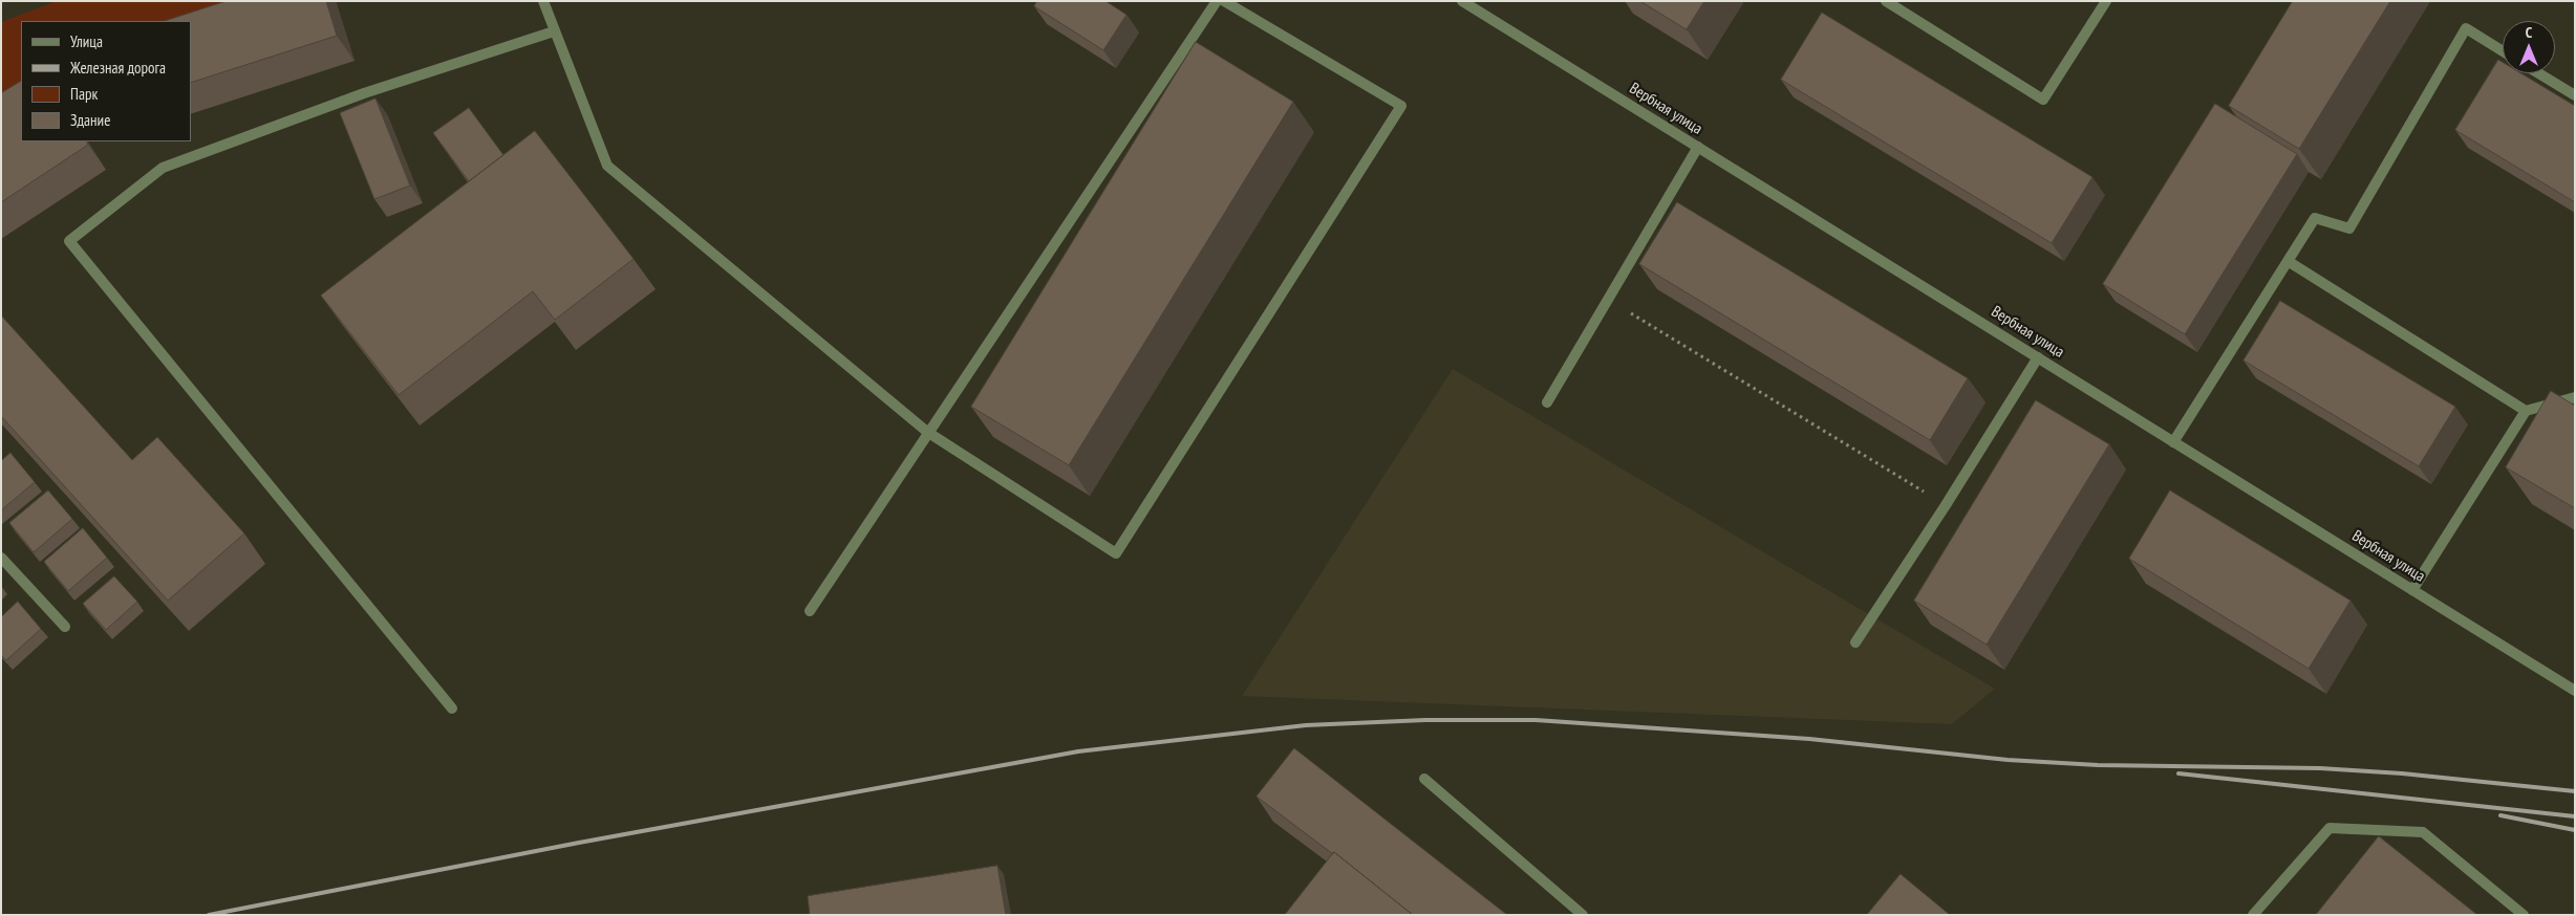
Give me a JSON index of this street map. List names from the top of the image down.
{
  "streets": {
    "street": ["Вербная улица"]
  },
  "legend": [
    "Улица",
    "Железная дорога",
    "Парк",
    "Здание"
  ],
  "north": "top"
}
